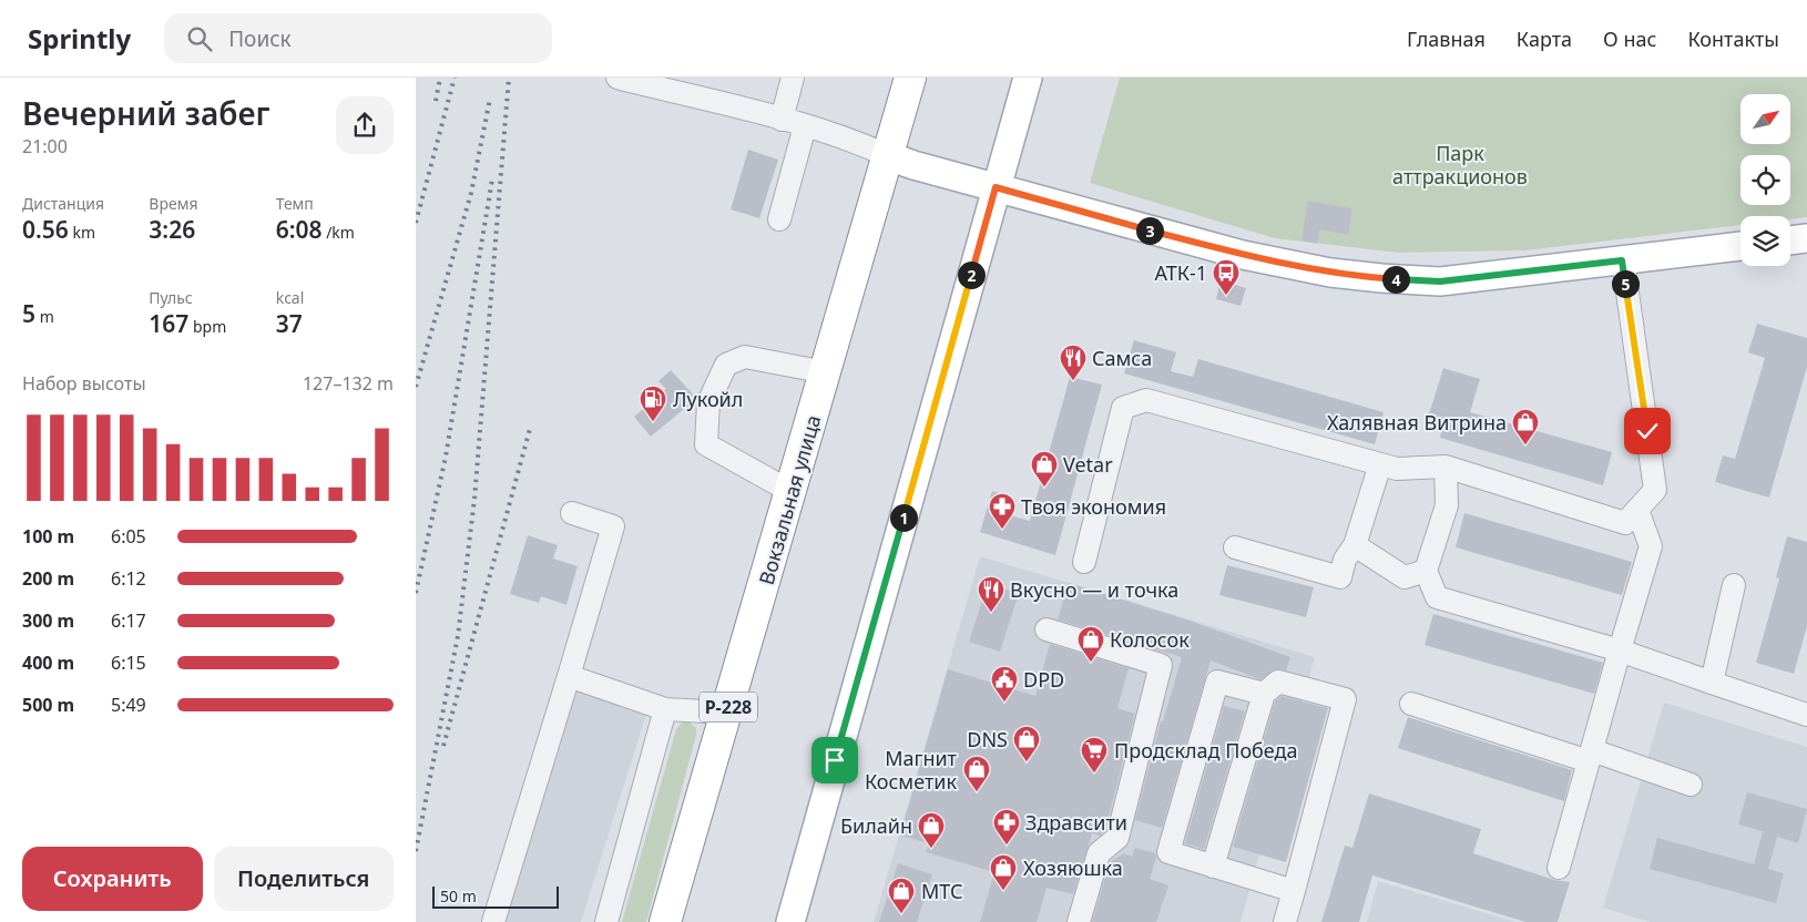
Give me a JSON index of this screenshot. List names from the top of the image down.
{
  "streets": {
    "highway": ["Вокзальная улица", "Р-228"]
  },
  "parks": ["Парк аттракционов"],
  "places": {
    "bus stop": ["АТК-1"],
    "restaurant": ["Самса", "Вкусно — и точка"],
    "fuel station": ["Лукойл"],
    "shop": [
      "Халявная Витрина",
      "Vetar",
      "Колосок",
      "DNS",
      "Магнит Косметик",
      "Билайн",
      "Хозяюшка",
      "МТС"
    ],
    "pharmacy": ["Твоя экономия", "Здравсити"],
    "public building": ["DPD"],
    "supermarket": ["Продсклад Победа"]
  },
  "scale_bar": "50 m",
  "north": "top right",
  "page": {
    "header": "Sprintly",
    "search": "Поиск",
    "nav": [
      "Главная",
      "Карта",
      "О нас",
      "Контакты"
    ],
    "heading": ["Вечерний забег", "21:00"],
    "stats": [
      ["Дистанция", "0.56 km"],
      ["Время", "3:26"],
      ["Темп", "6:08 /km"],
      ["5 m"],
      ["Пульс", "167 bpm"],
      ["kcal", "37"]
    ],
    "pins": [
      "3",
      "2",
      "4",
      "5",
      "1"
    ],
    "chart": ["Набор высоты", "127–132 m"],
    "list": [
      {
        "name": "100 m",
        "note": "6:05"
      },
      {
        "name": "200 m",
        "note": "6:12"
      },
      {
        "name": "300 m",
        "note": "6:17"
      },
      {
        "name": "400 m",
        "note": "6:15"
      },
      {
        "name": "500 m",
        "note": "5:49"
      }
    ],
    "buttons": ["Сохранить", "Поделиться"],
    "scale": "50 m"
  }
}
